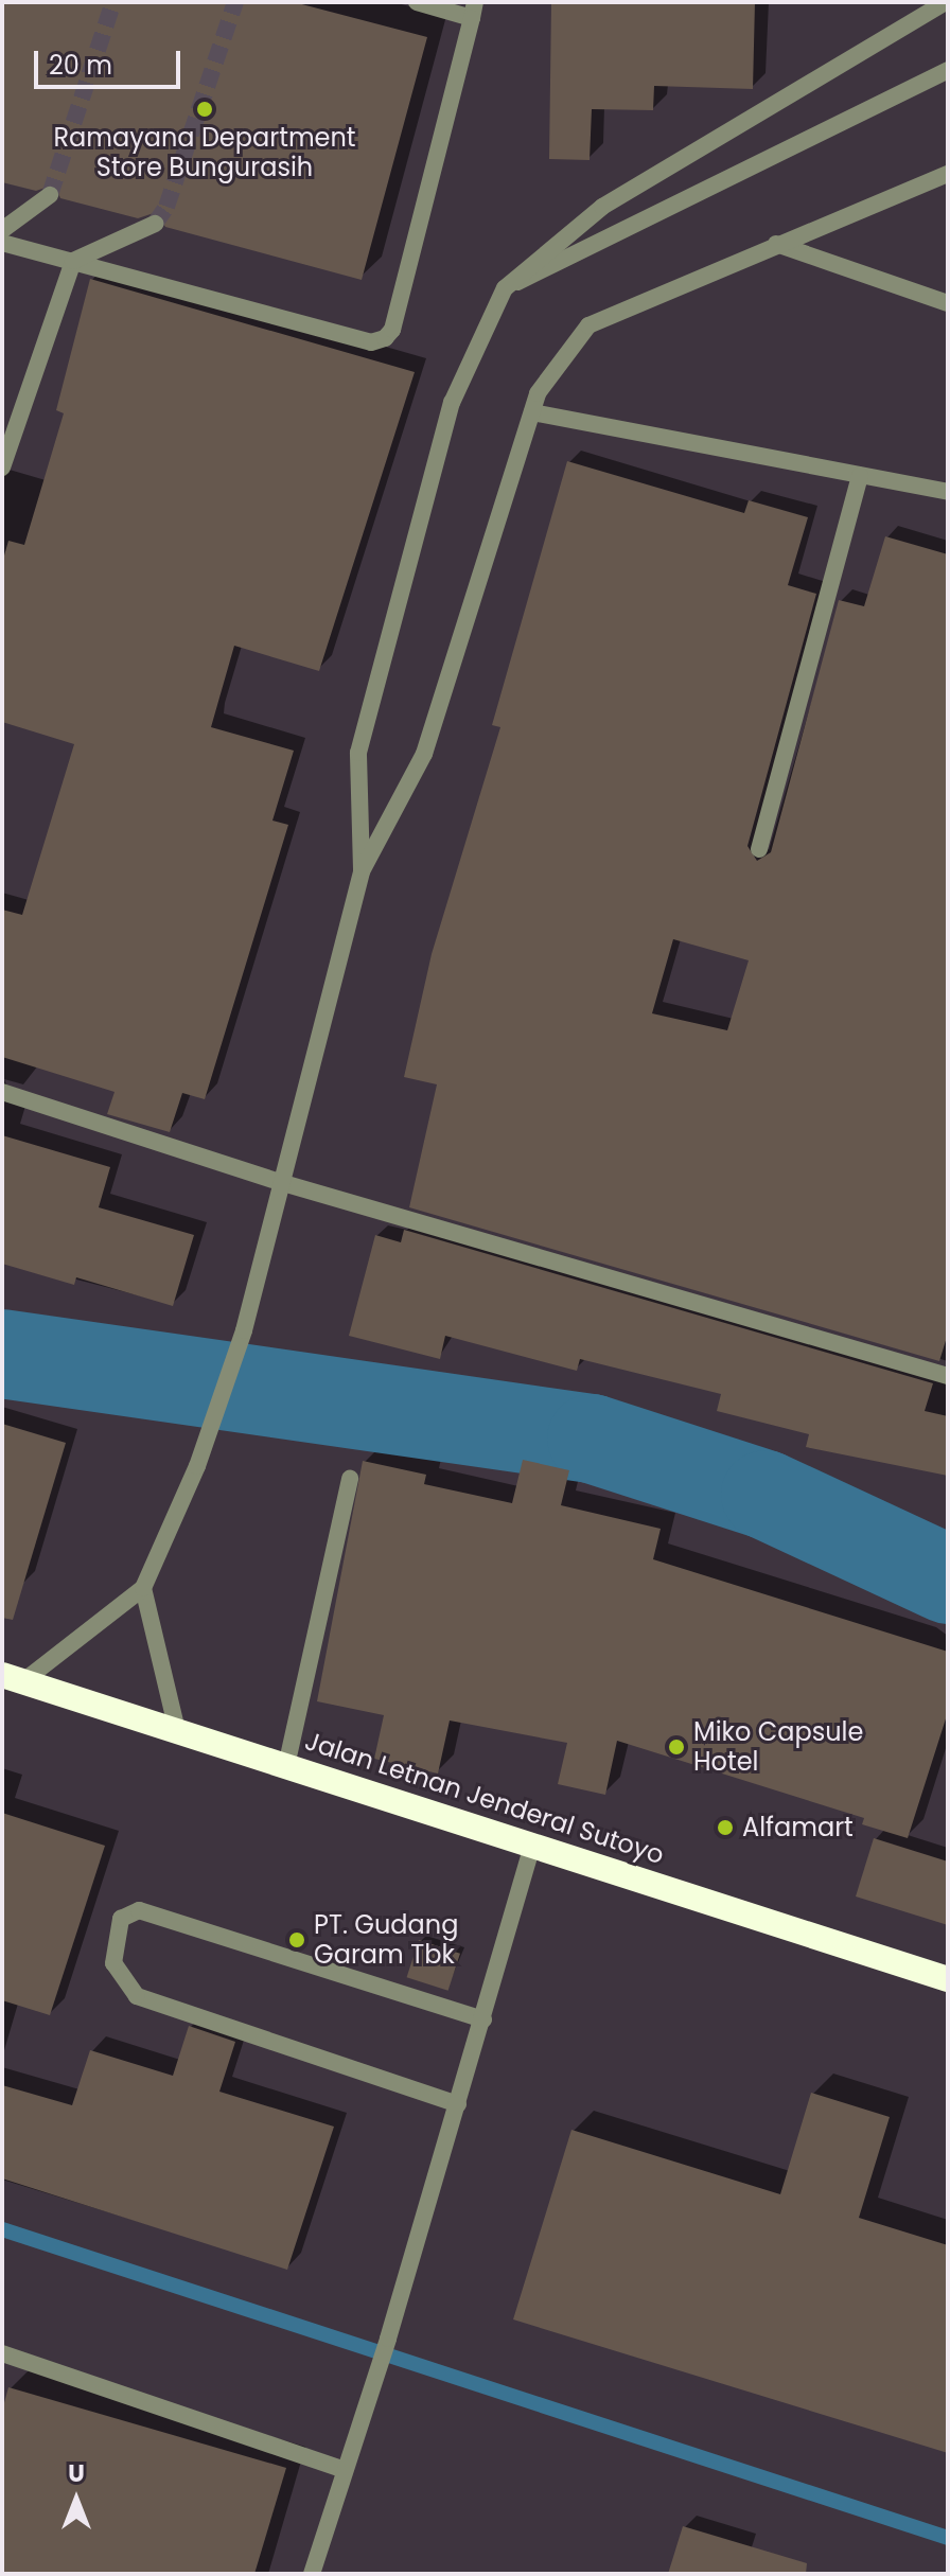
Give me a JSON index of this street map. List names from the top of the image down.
{
  "streets": {
    "highway": ["Jalan Letnan Jenderal Sutoyo"]
  },
  "places": [
    "Ramayana Department Store Bungurasih",
    "Miko Capsule Hotel",
    "Alfamart",
    "PT. Gudang Garam Tbk"
  ],
  "scale_bar": "20 m",
  "north": "top"
}
